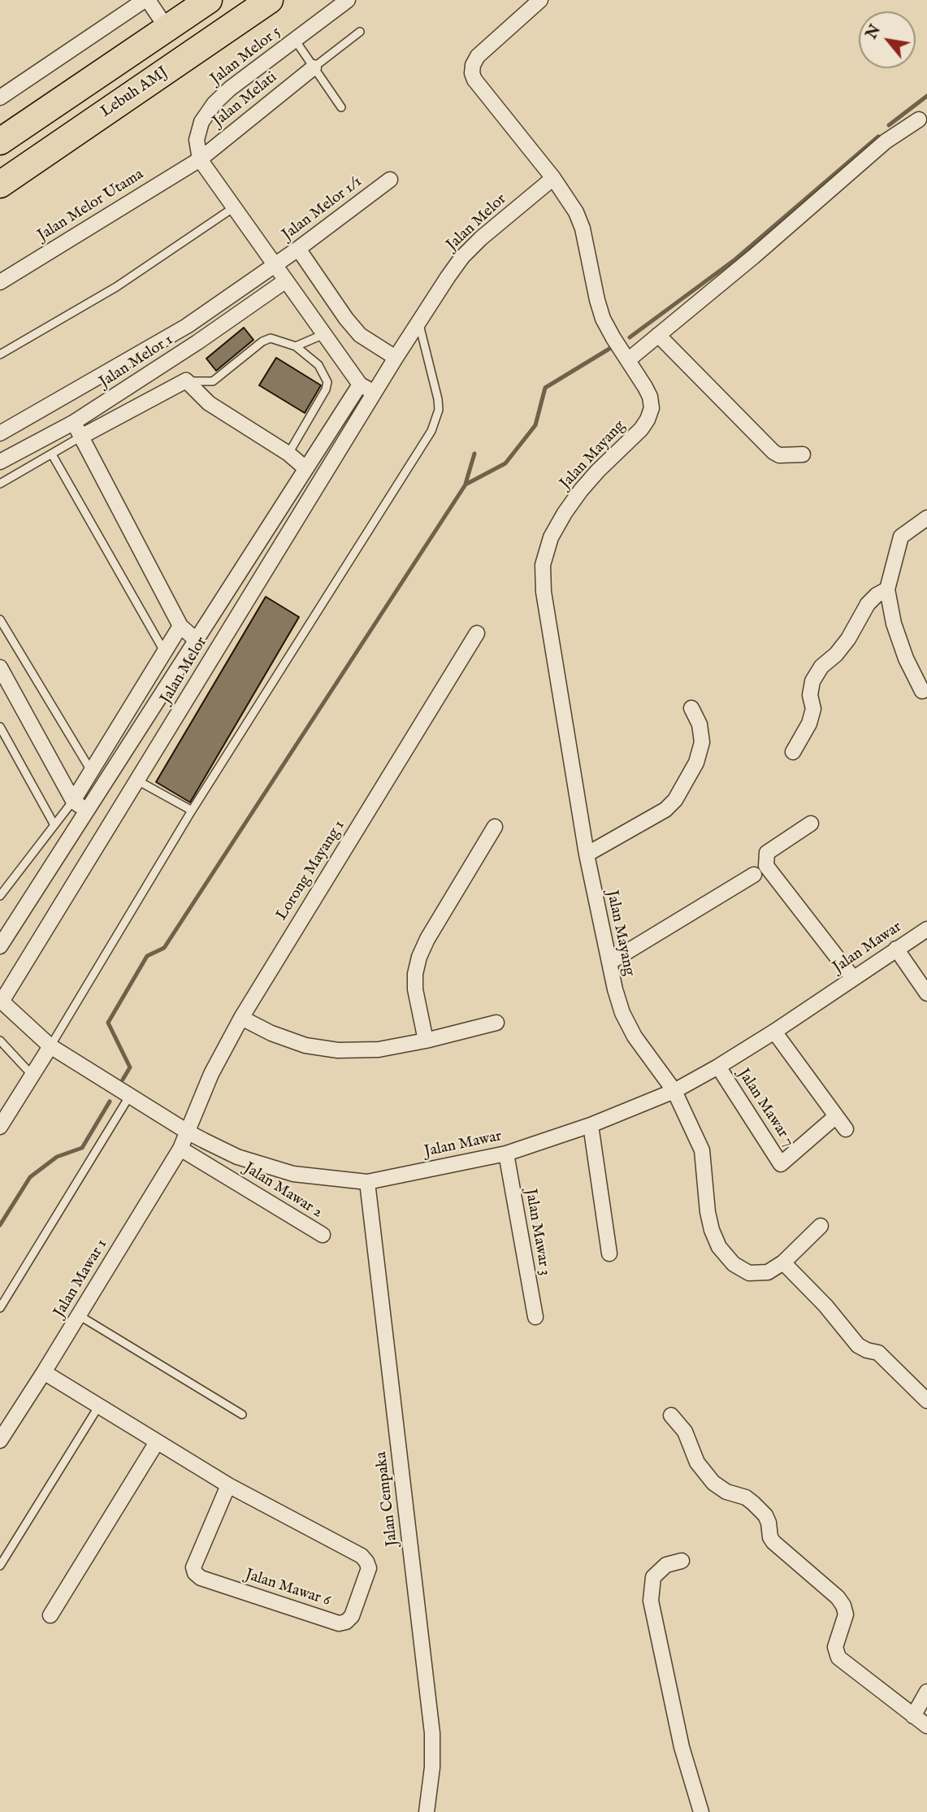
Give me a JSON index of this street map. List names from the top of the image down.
{
  "streets": {
    "highway": ["Lebuh AMJ"],
    "street": [
      "Jalan Melor 5",
      "Jalan Melati",
      "Jalan Melor Utama",
      "Jalan Melor 1/1",
      "Jalan Melor",
      "Jalan Melor 1",
      "Jalan Mayang",
      "Lorong Mayang 1",
      "Jalan Mawar",
      "Jalan Mawar 7",
      "Jalan Mawar 2",
      "Jalan Mawar 3",
      "Jalan Mawar 1",
      "Jalan Cempaka",
      "Jalan Mawar 6"
    ]
  },
  "crossings": [
    ["Jalan Melor 5", "Jalan Melati"],
    ["Jalan Melor 5", "Jalan Melor Utama"],
    ["Jalan Melati", "Jalan Melor Utama"],
    ["Jalan Melor", "Jalan Mayang"],
    ["Jalan Melor", "Jalan Mawar"],
    ["Jalan Mayang", "Jalan Mawar"],
    ["Lorong Mayang 1", "Jalan Mawar"],
    ["Lorong Mayang 1", "Jalan Mawar 1"],
    ["Jalan Mawar", "Jalan Mawar 7"],
    ["Jalan Mawar", "Jalan Mawar 2"],
    ["Jalan Mawar", "Jalan Mawar 3"],
    ["Jalan Mawar", "Jalan Mawar 1"],
    ["Jalan Mawar", "Jalan Cempaka"],
    ["Jalan Mawar 2", "Jalan Mawar 1"],
    ["Jalan Mawar 1", "Jalan Mawar 6"]
  ],
  "north": "top left"
}
